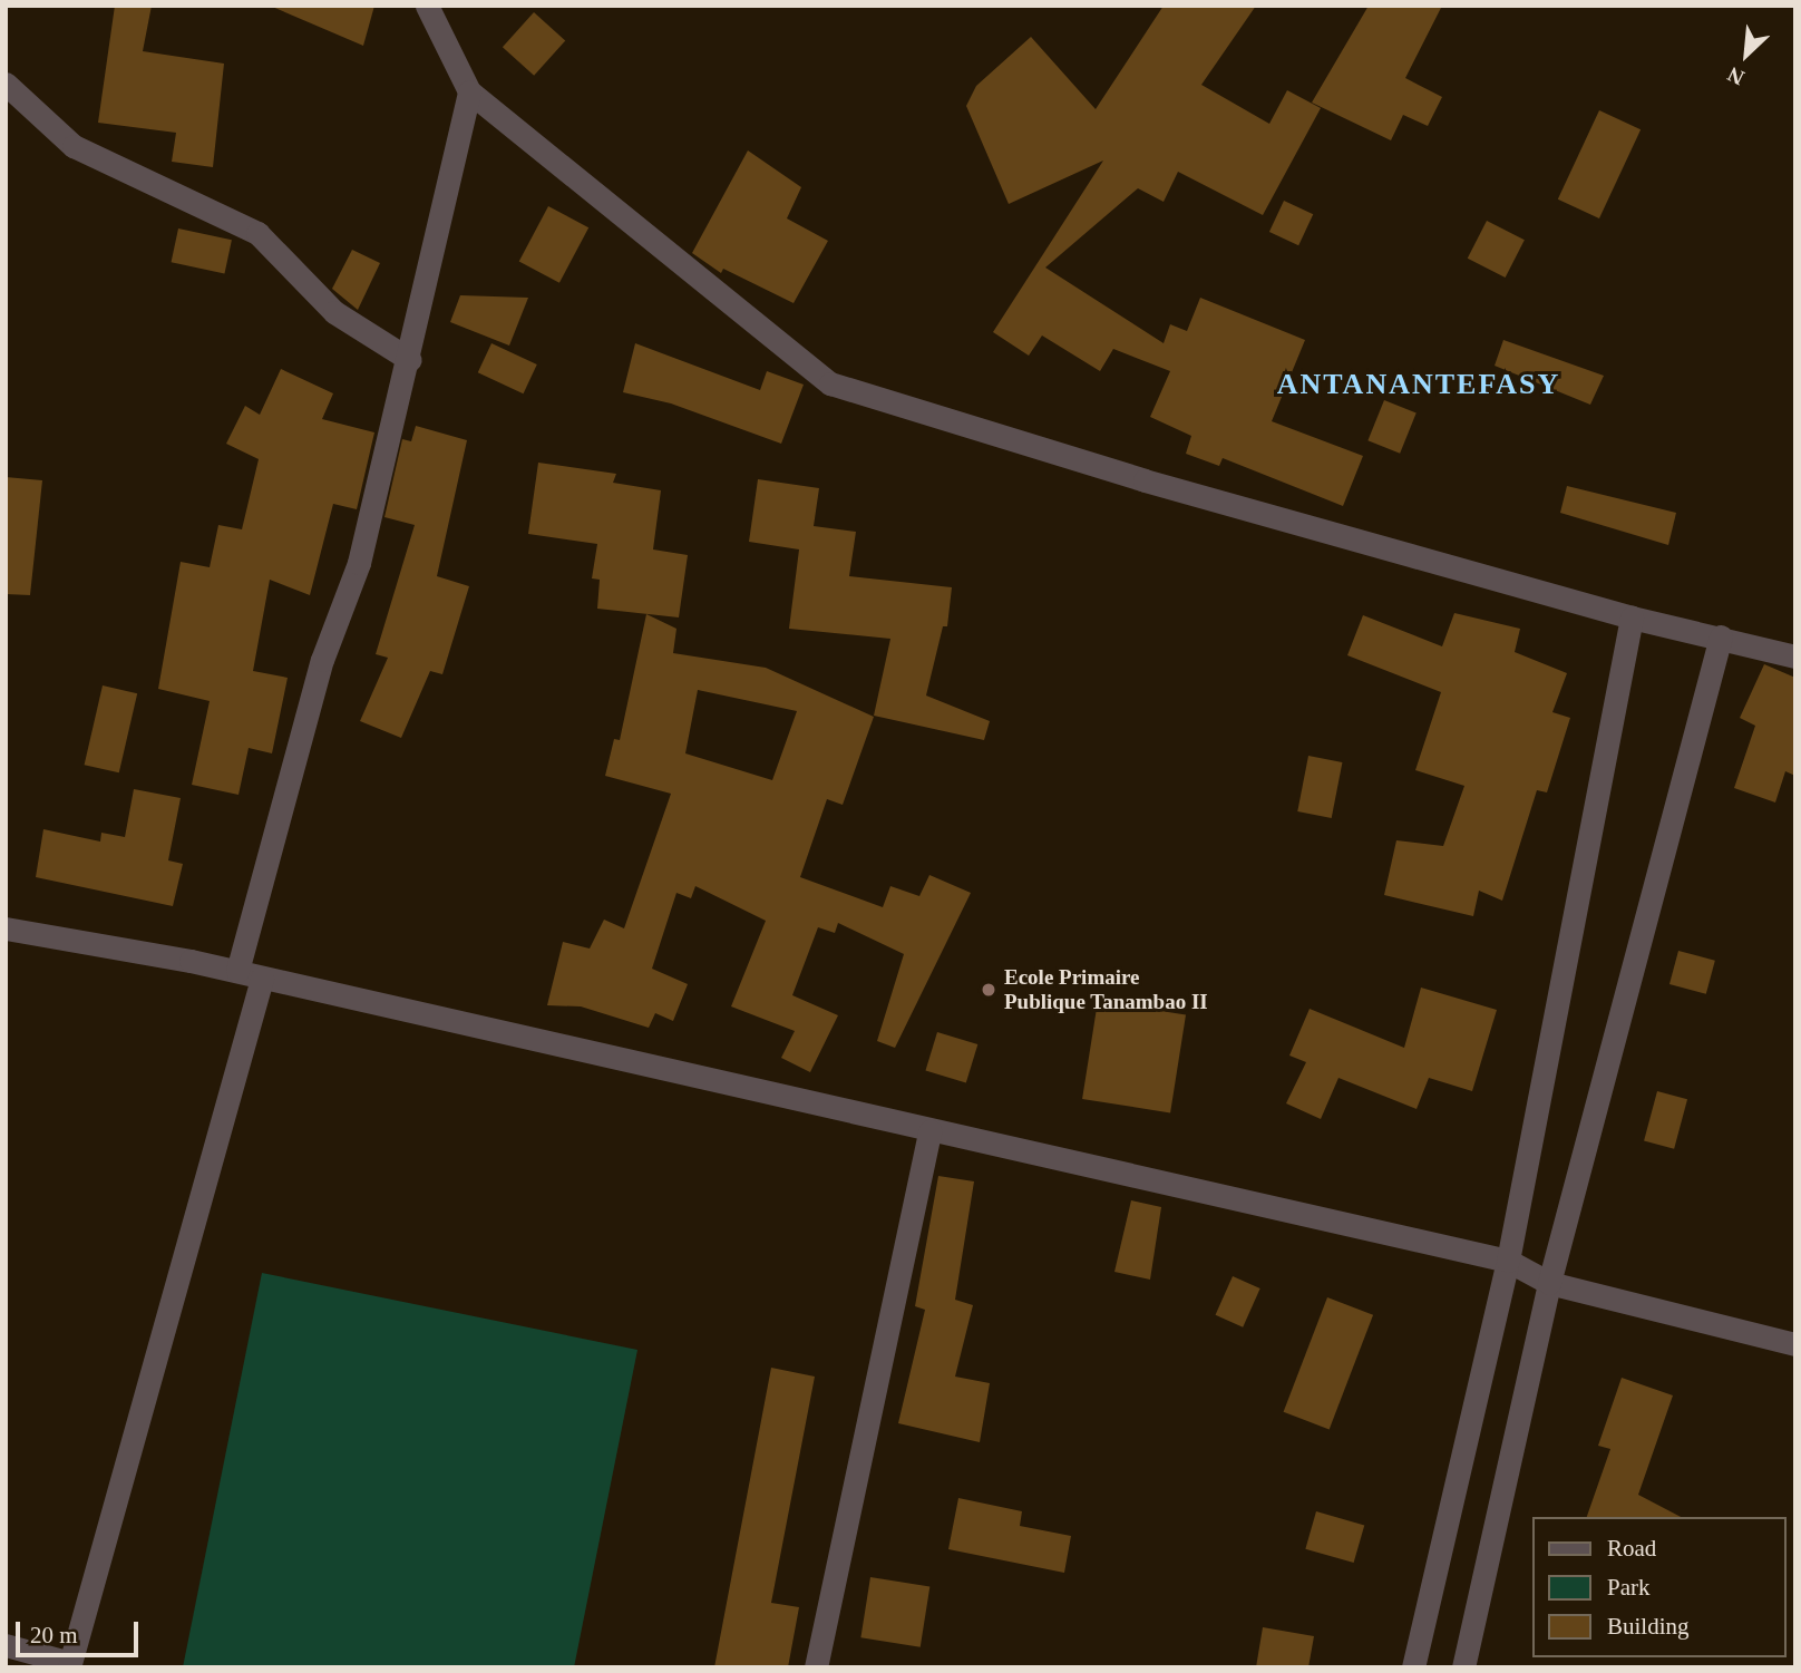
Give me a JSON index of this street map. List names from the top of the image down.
{
  "districts": ["ANTANANTEFASY"],
  "places": ["Ecole Primaire Publique Tanambao II"],
  "legend": ["Road", "Park", "Building"],
  "scale_bar": "20 m",
  "north": "bottom left"
}
